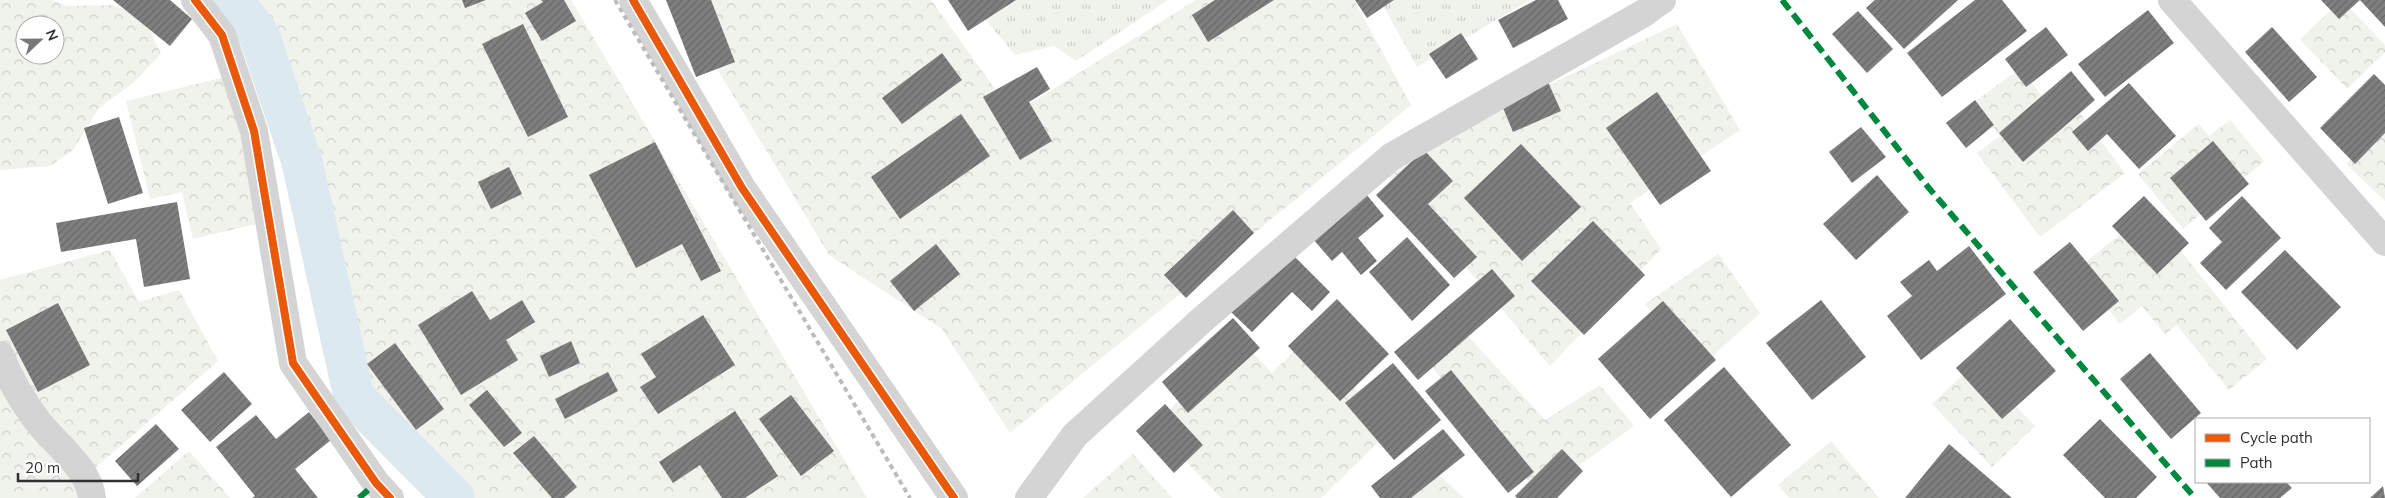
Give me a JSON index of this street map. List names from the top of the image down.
{
  "legend": ["Cycle path", "Path"],
  "scale_bar": "20 m",
  "north": "right"
}
